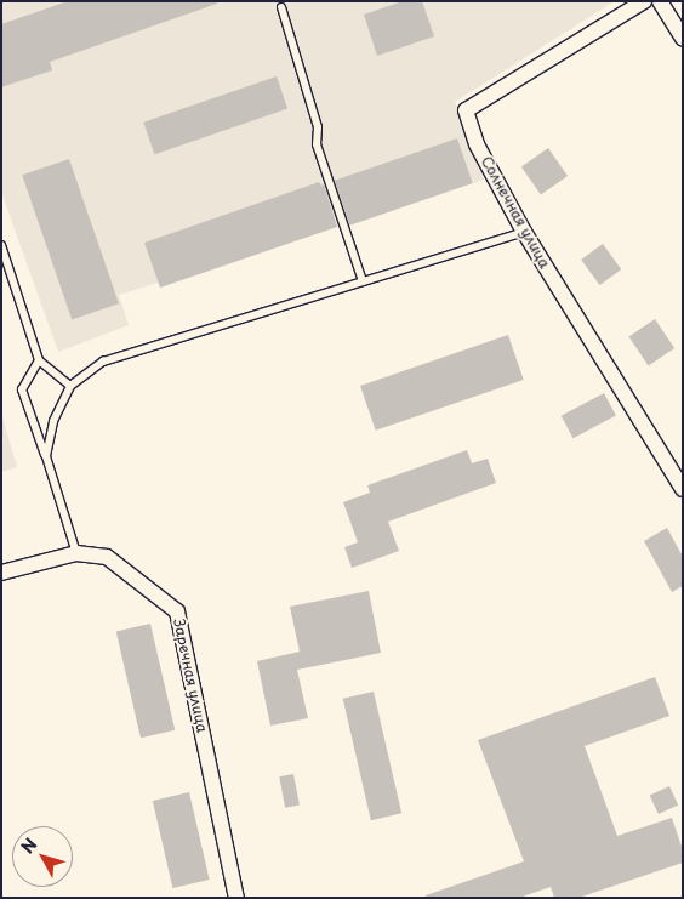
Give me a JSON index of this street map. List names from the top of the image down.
{
  "streets": {
    "street": ["Солнечная улица", "Заречная улица"]
  },
  "north": "top left"
}
